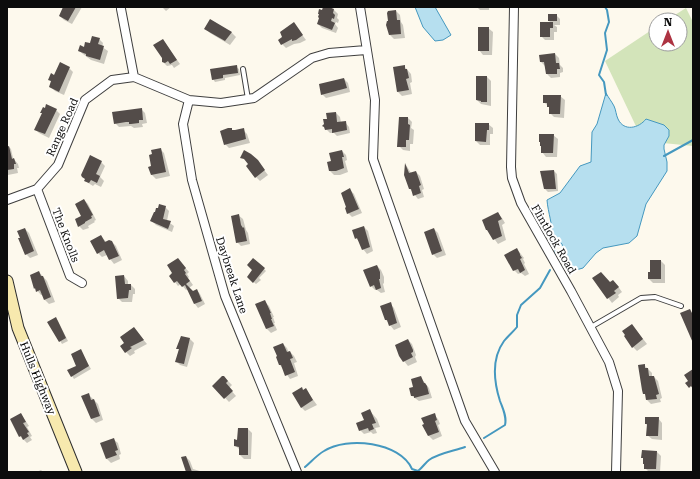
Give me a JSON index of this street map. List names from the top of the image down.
{
  "streets": {
    "street": [
      "Range Road",
      "The Knolls",
      "Flintlock Road",
      "Daybreak Lane",
      "Hulls Highway"
    ]
  },
  "crossings": [
    ["Range Road", "The Knolls"]
  ],
  "north": "top"
}
